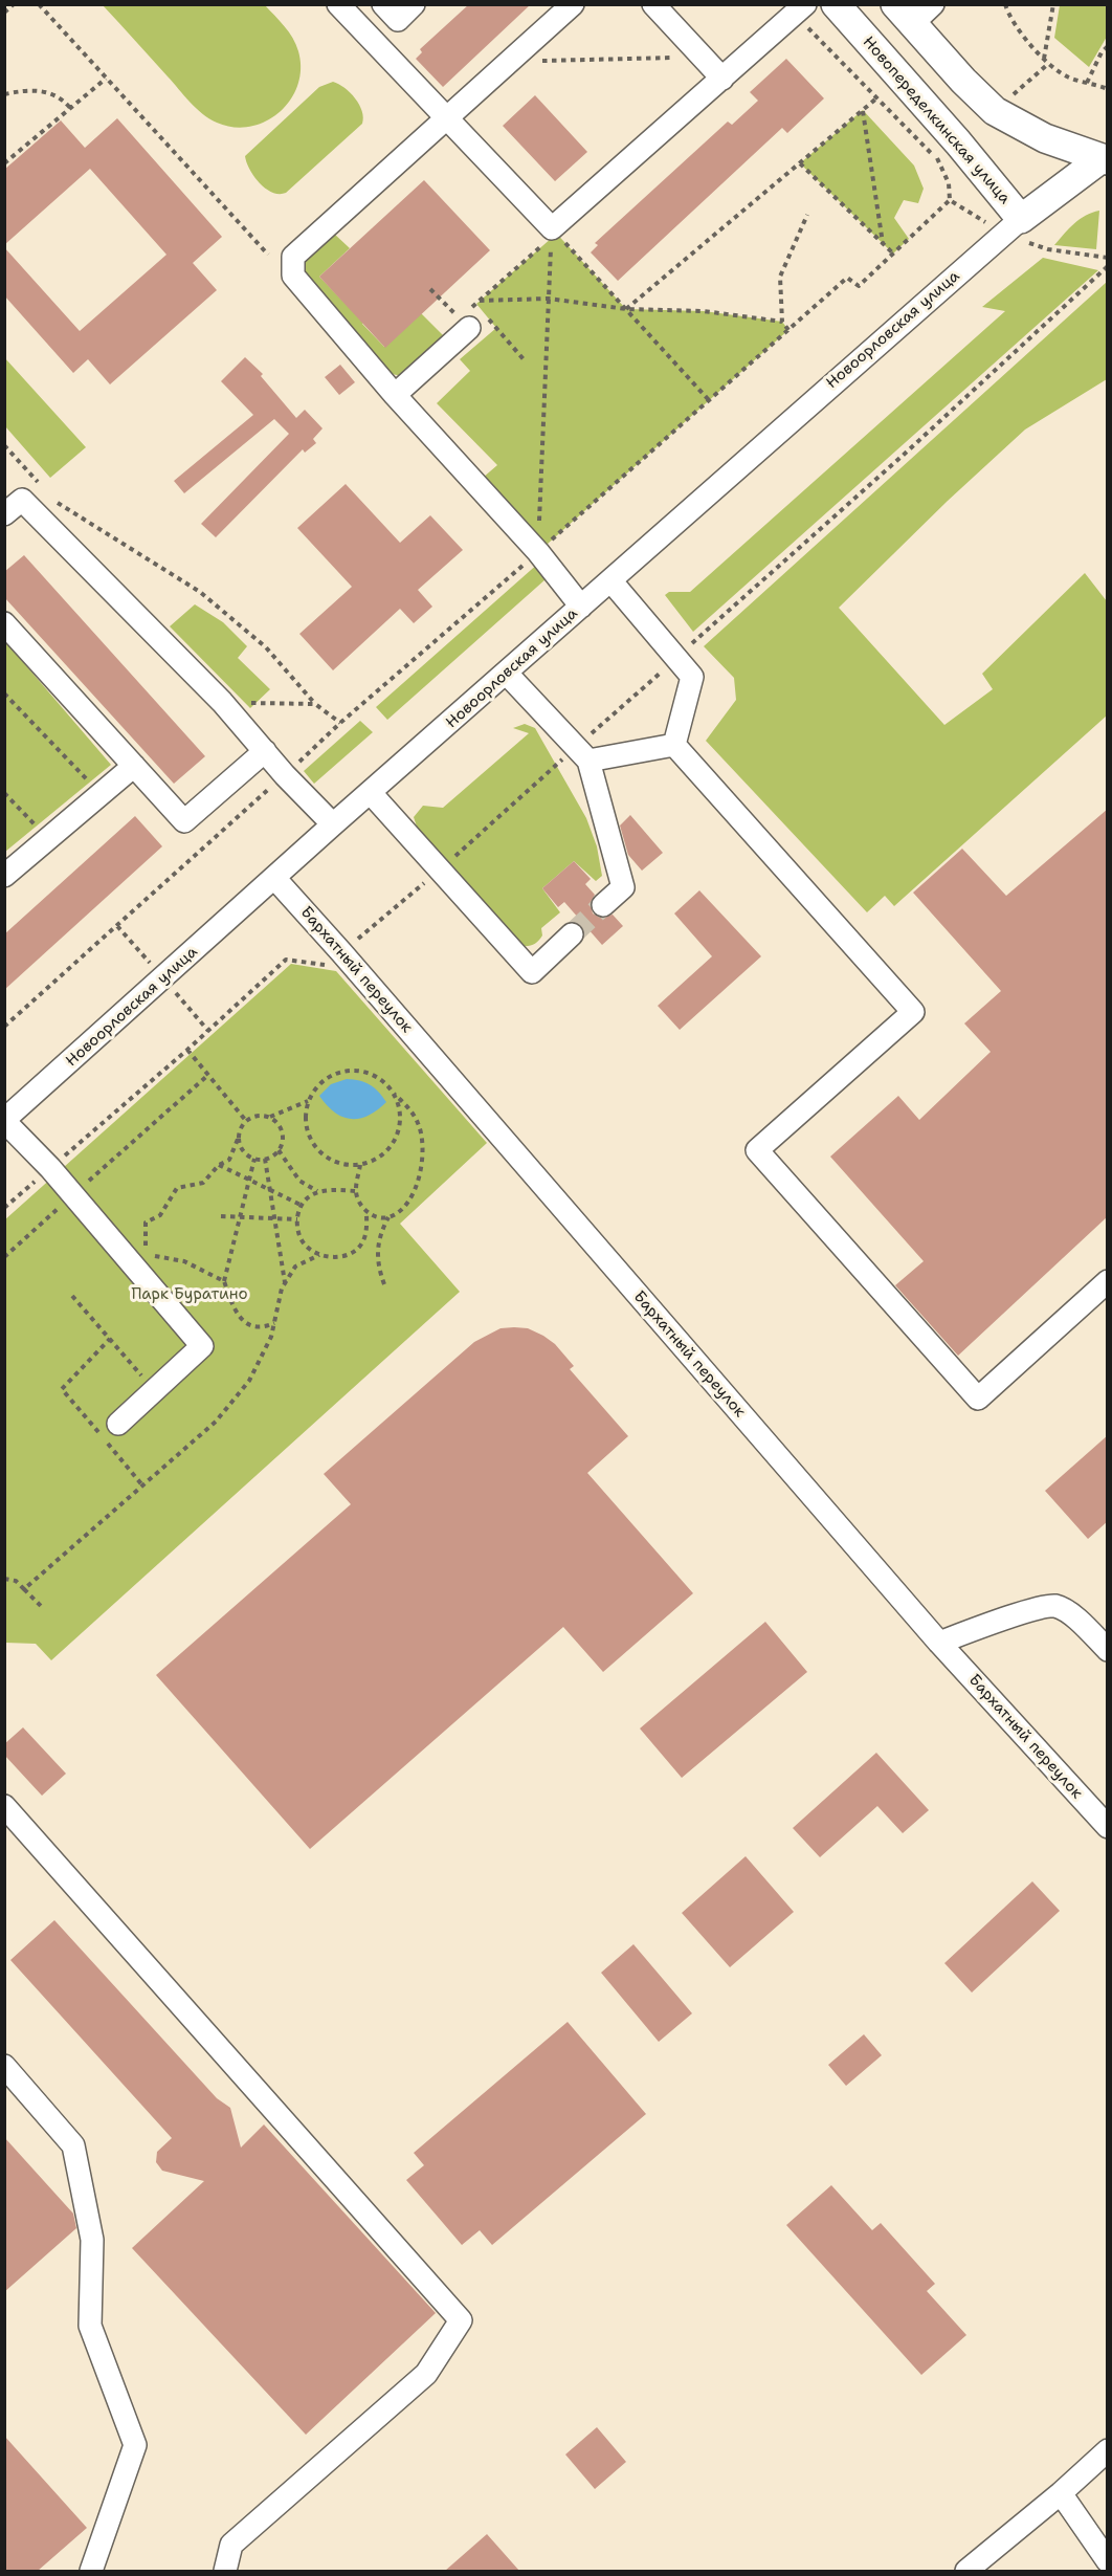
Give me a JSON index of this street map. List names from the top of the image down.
{
  "streets": {
    "main road": ["Новопеределкинская улица"],
    "street": ["Новоорловская улица", "Бархатный переулок"]
  },
  "crossings": [
    ["Новопеределкинская улица", "Новоорловская улица"],
    ["Новоорловская улица", "Бархатный переулок"]
  ],
  "parks": ["Парк Буратино"]
}
